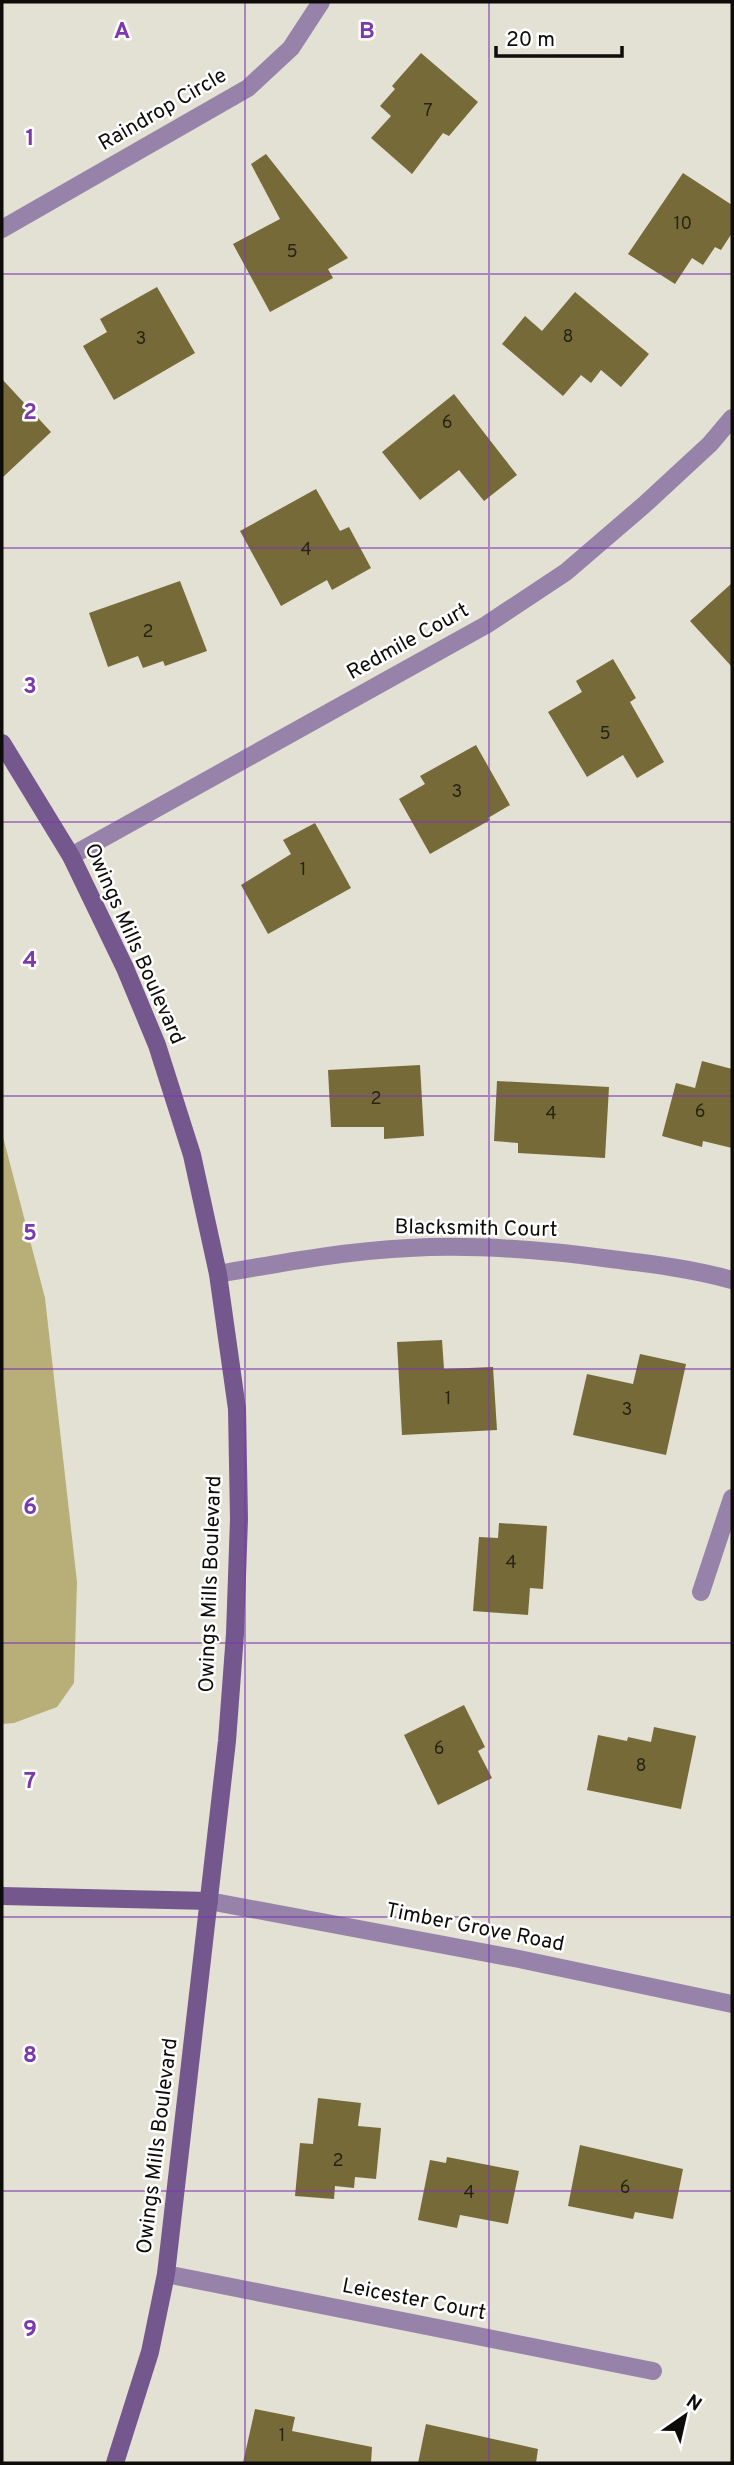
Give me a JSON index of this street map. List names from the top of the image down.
{
  "streets": {
    "main road": ["Owings Mills Boulevard"],
    "street": [
      "Raindrop Circle",
      "Redmile Court",
      "Blacksmith Court",
      "Timber Grove Road",
      "Leicester Court"
    ]
  },
  "crossings": [
    ["Redmile Court", "Owings Mills Boulevard"],
    ["Owings Mills Boulevard", "Blacksmith Court"],
    ["Owings Mills Boulevard", "Timber Grove Road"],
    ["Owings Mills Boulevard", "Leicester Court"]
  ],
  "house_numbers": [
    "7",
    "10",
    "5",
    "8",
    "3",
    "6",
    "4",
    "2",
    "5",
    "3",
    "1",
    "2",
    "6",
    "4",
    "1",
    "3",
    "4",
    "6",
    "8",
    "2",
    "6",
    "4",
    "1"
  ],
  "scale_bar": "20 m",
  "north": "top right",
  "grid": {
    "columns": ["A", "B"],
    "rows": [
      "1",
      "2",
      "3",
      "4",
      "5",
      "6",
      "7",
      "8",
      "9"
    ]
  }
}
